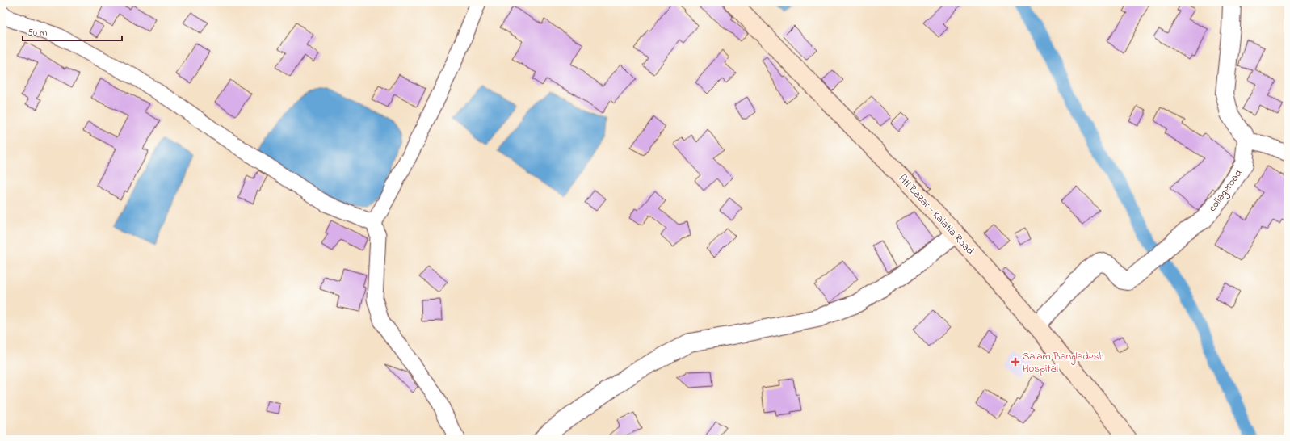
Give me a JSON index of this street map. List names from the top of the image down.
{
  "streets": {
    "main road": ["Ati Bazar - Kalatia Road"],
    "street": ["collageroad"]
  },
  "crossings": [
    ["collageroad", "Ati Bazar - Kalatia Road"]
  ],
  "places": {
    "health": ["Salam Bangladesh Hospital"]
  },
  "scale_bar": "50 m"
}
